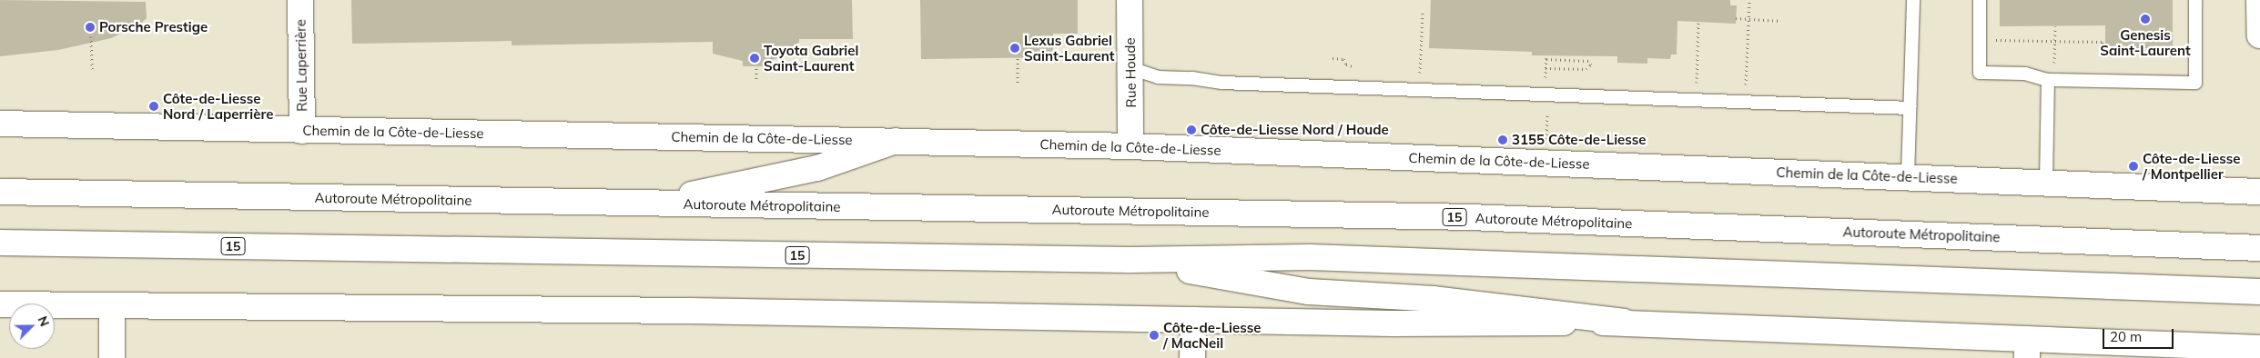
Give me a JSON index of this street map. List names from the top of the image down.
{
  "streets": {
    "main road": [
      "Rue Laperrière",
      "Rue Houde",
      "Chemin de la Côte-de-Liesse",
      "Autoroute Métropolitaine",
      "15"
    ]
  },
  "crossings": [
    ["Rue Laperrière", "Chemin de la Côte-de-Liesse"],
    ["Rue Houde", "Chemin de la Côte-de-Liesse"]
  ],
  "places": [
    "Genesis Saint-Laurent",
    "Porsche Prestige",
    "Lexus Gabriel Saint-Laurent",
    "Toyota Gabriel Saint-Laurent",
    "Côte-de-Liesse Nord / Laperrière",
    "Côte-de-Liesse Nord / Houde",
    "3155 Côte-de-Liesse",
    "Côte-de-Liesse / Montpellier",
    "Côte-de-Liesse / MacNeil"
  ],
  "scale_bar": "20 m",
  "north": "top right"
}
